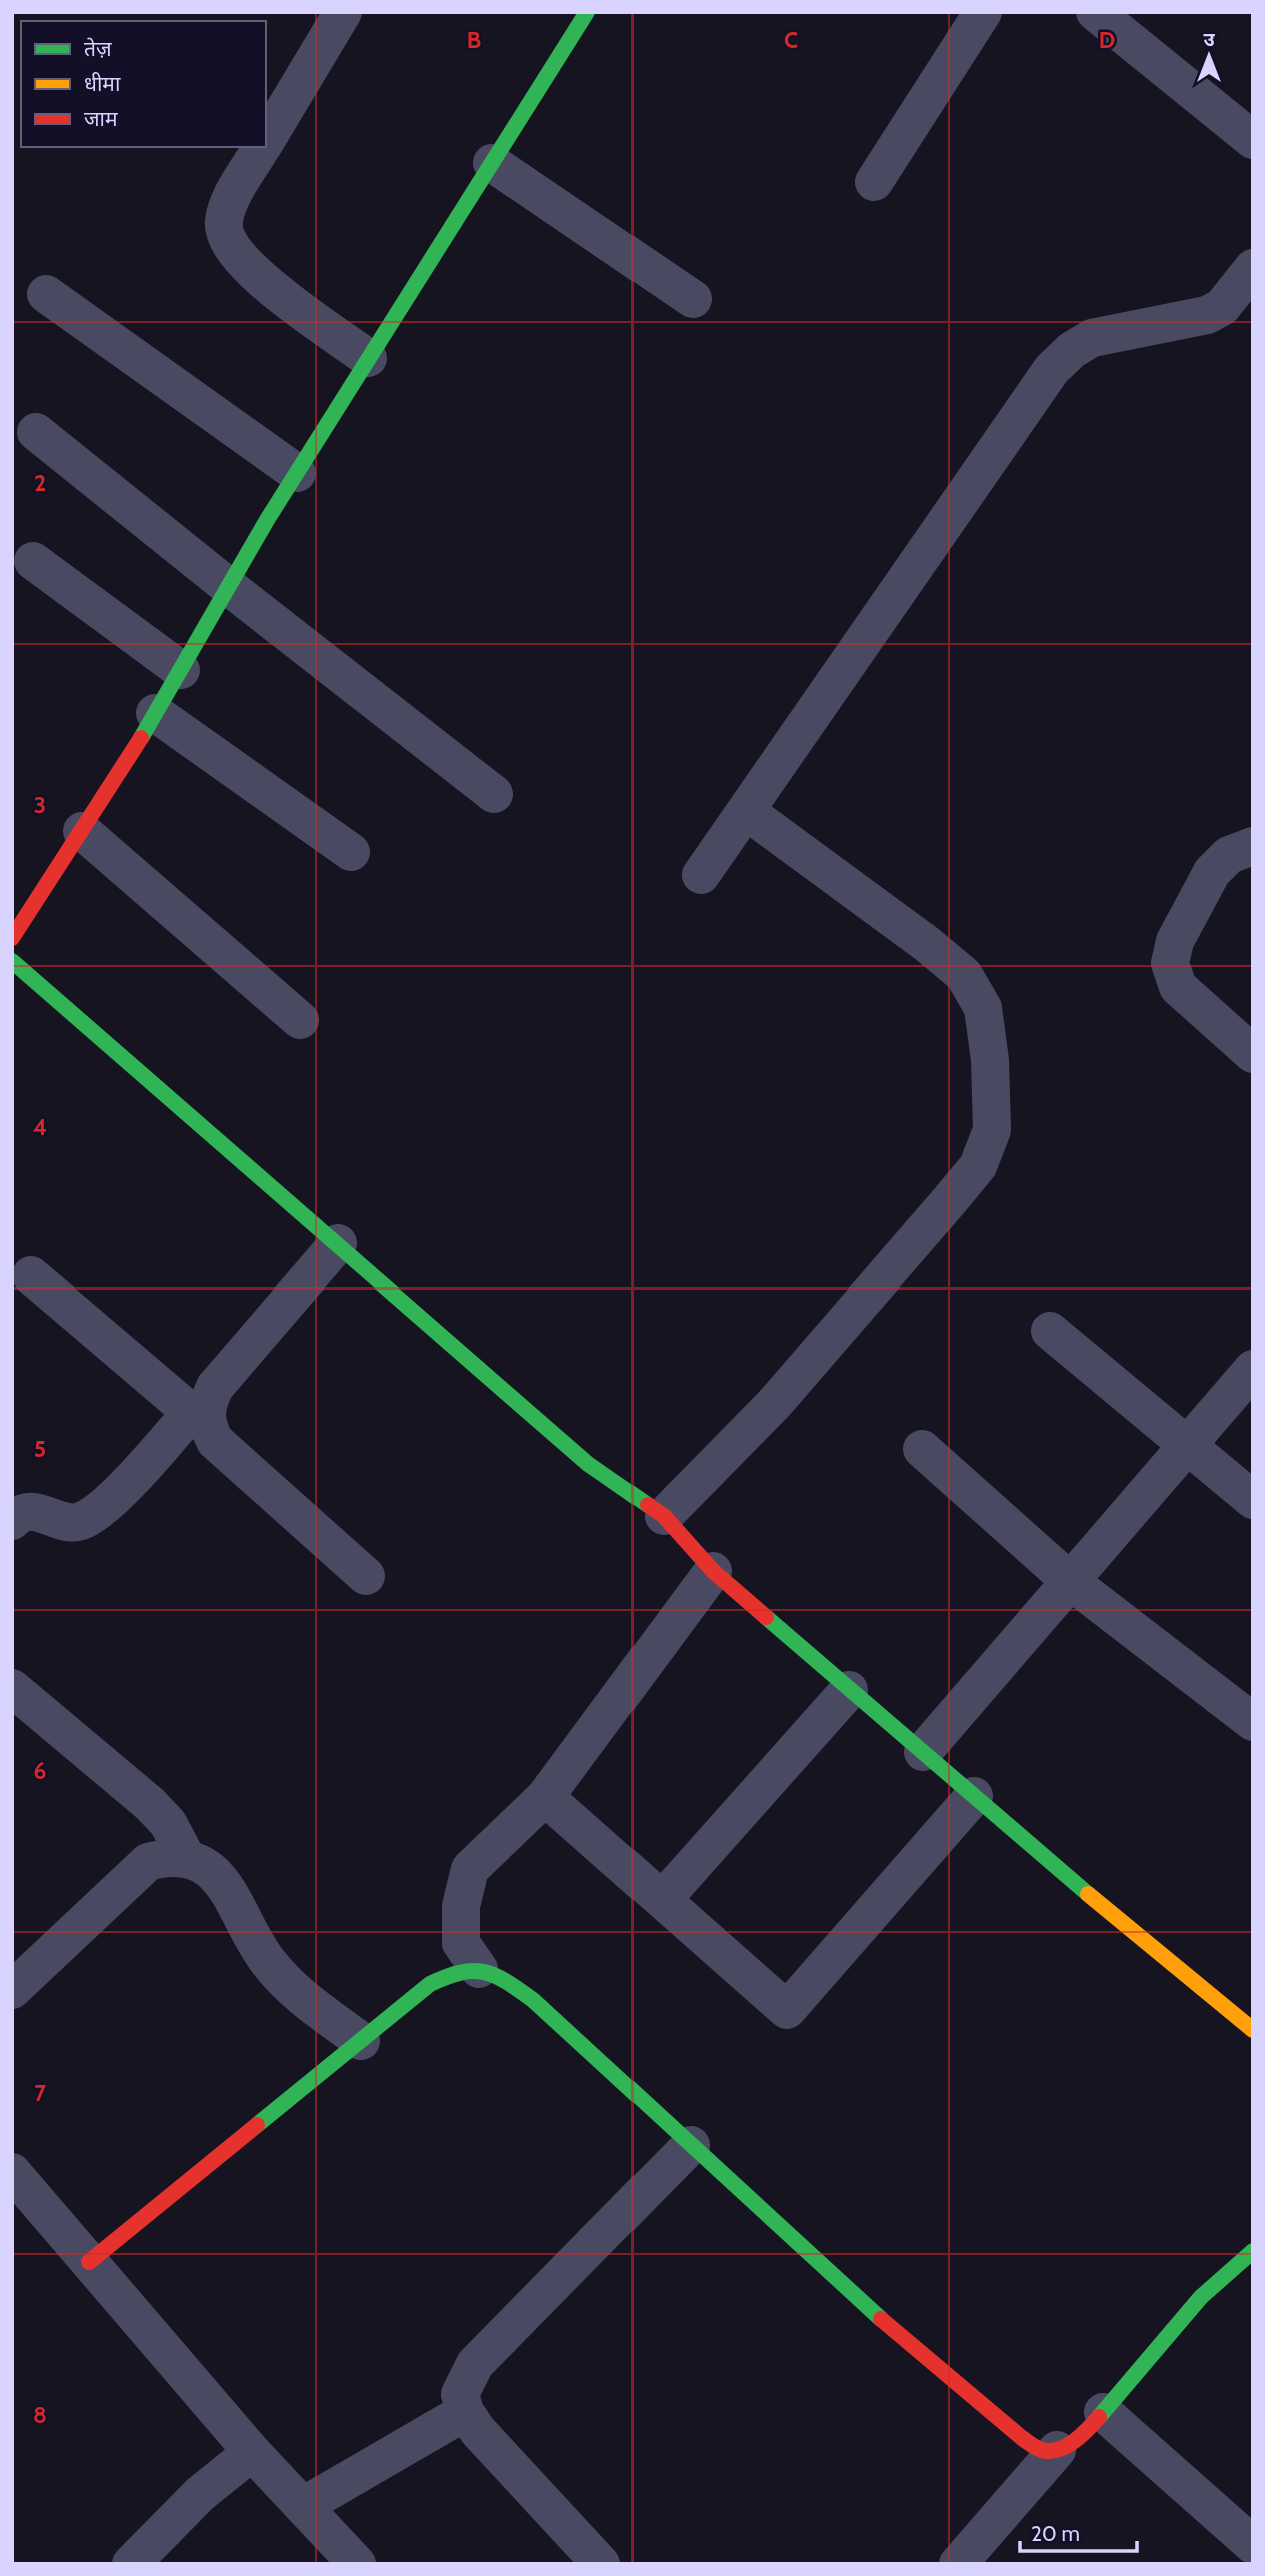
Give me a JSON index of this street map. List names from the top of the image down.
{
  "legend": ["तेज़", "धीमा", "जाम"],
  "scale_bar": "20 m",
  "north": "top",
  "grid": {
    "columns": ["B", "C", "D"],
    "rows": [
      "2",
      "3",
      "4",
      "5",
      "6",
      "7",
      "8"
    ]
  }
}
